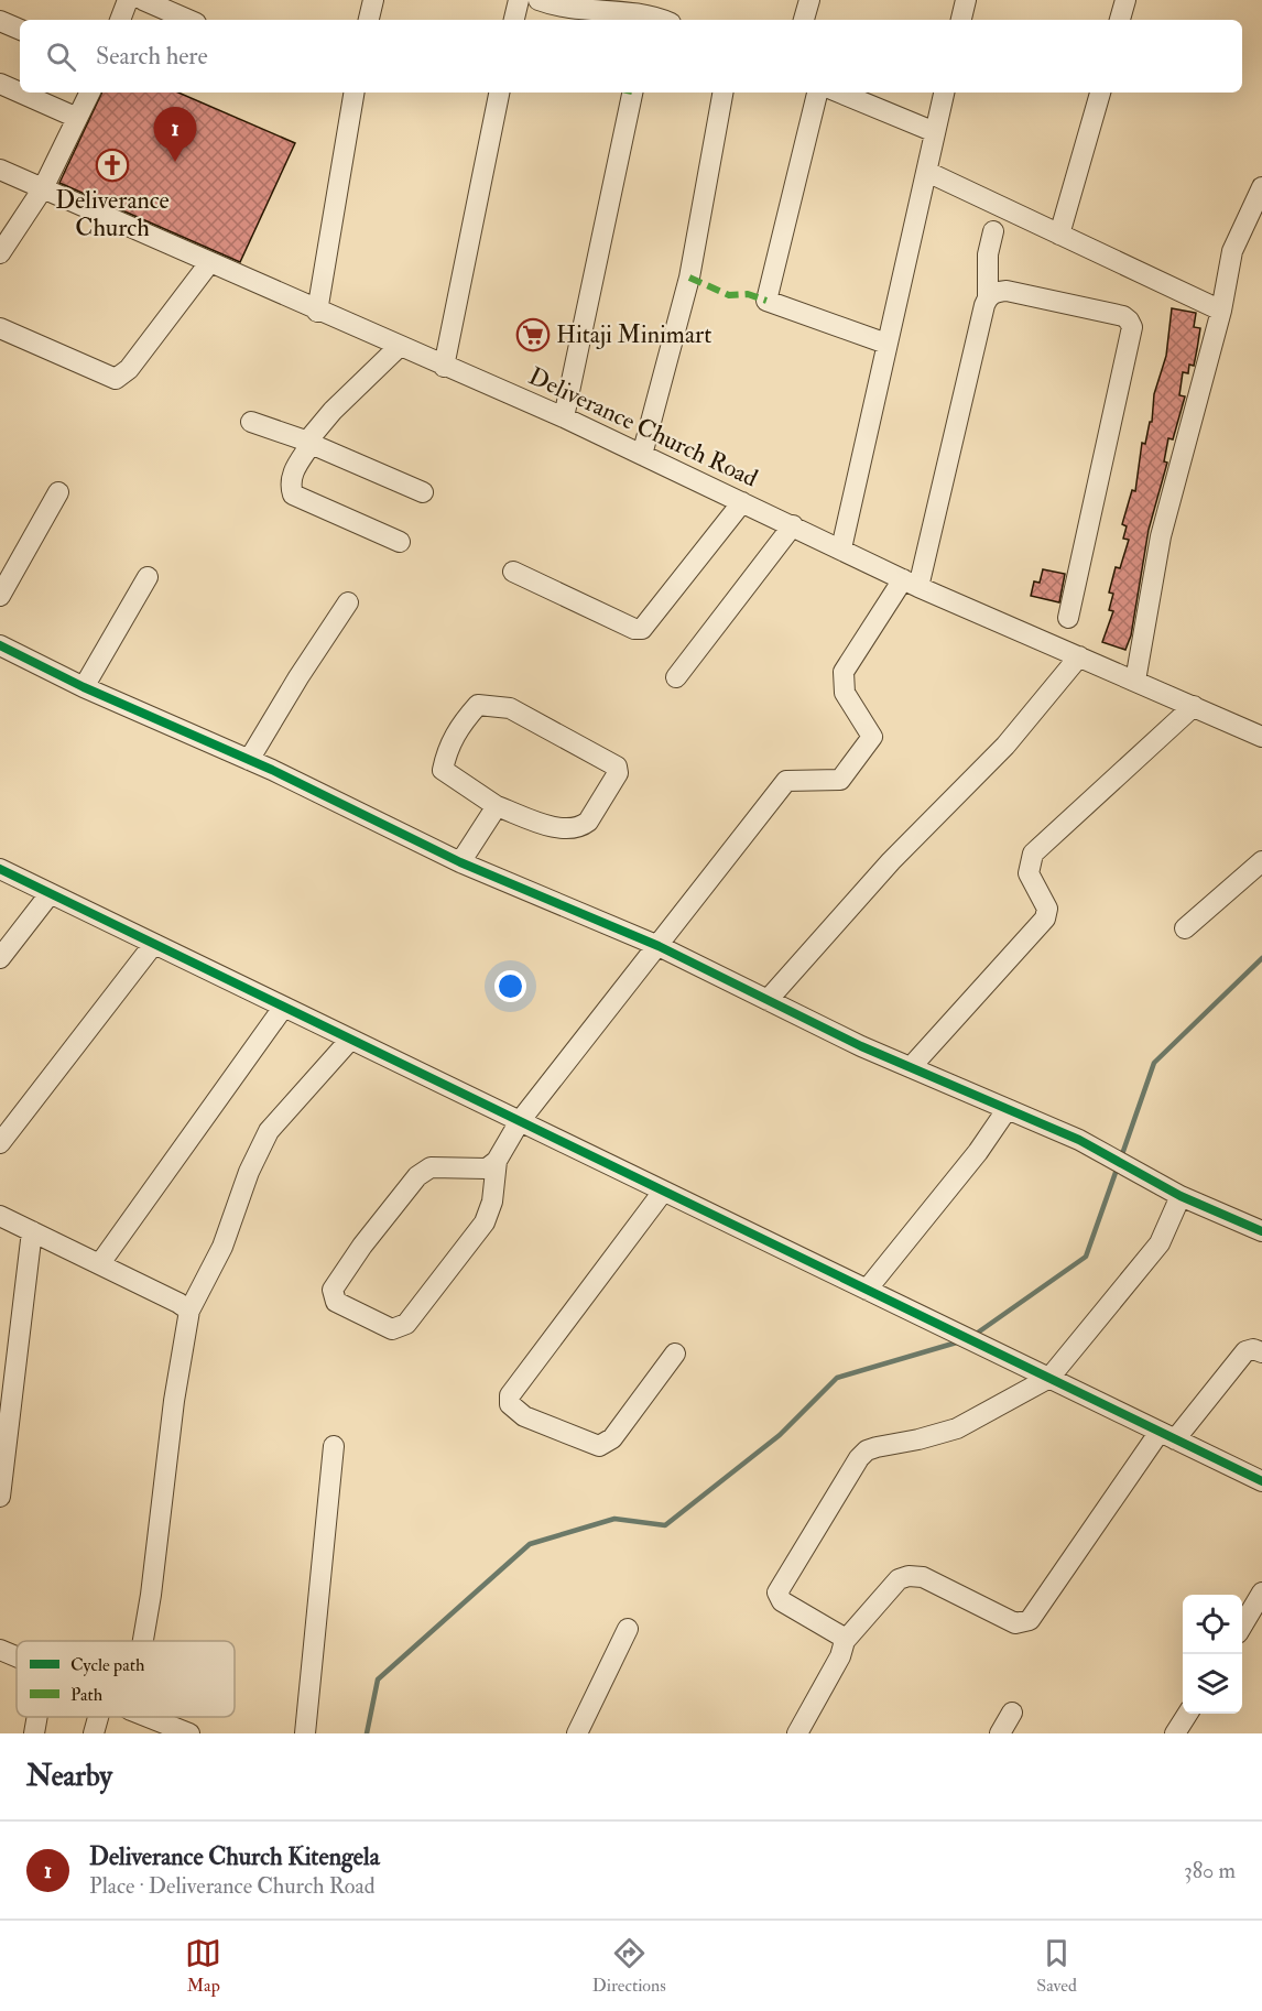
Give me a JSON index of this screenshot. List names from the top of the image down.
{
  "streets": {
    "street": ["Deliverance Church Road"]
  },
  "places": {
    "church": ["Deliverance Church"],
    "supermarket": ["Hitaji Minimart"]
  },
  "legend": ["Cycle path", "Path"],
  "page": {
    "search": "Search here",
    "pins": "1",
    "heading": "Nearby",
    "list": [
      {
        "mark": "1",
        "name": "Deliverance Church Kitengela",
        "note": "Place · Deliverance Church Road",
        "value": "380 m"
      }
    ],
    "nav": ["Map", "Directions", "Saved"]
  }
}
